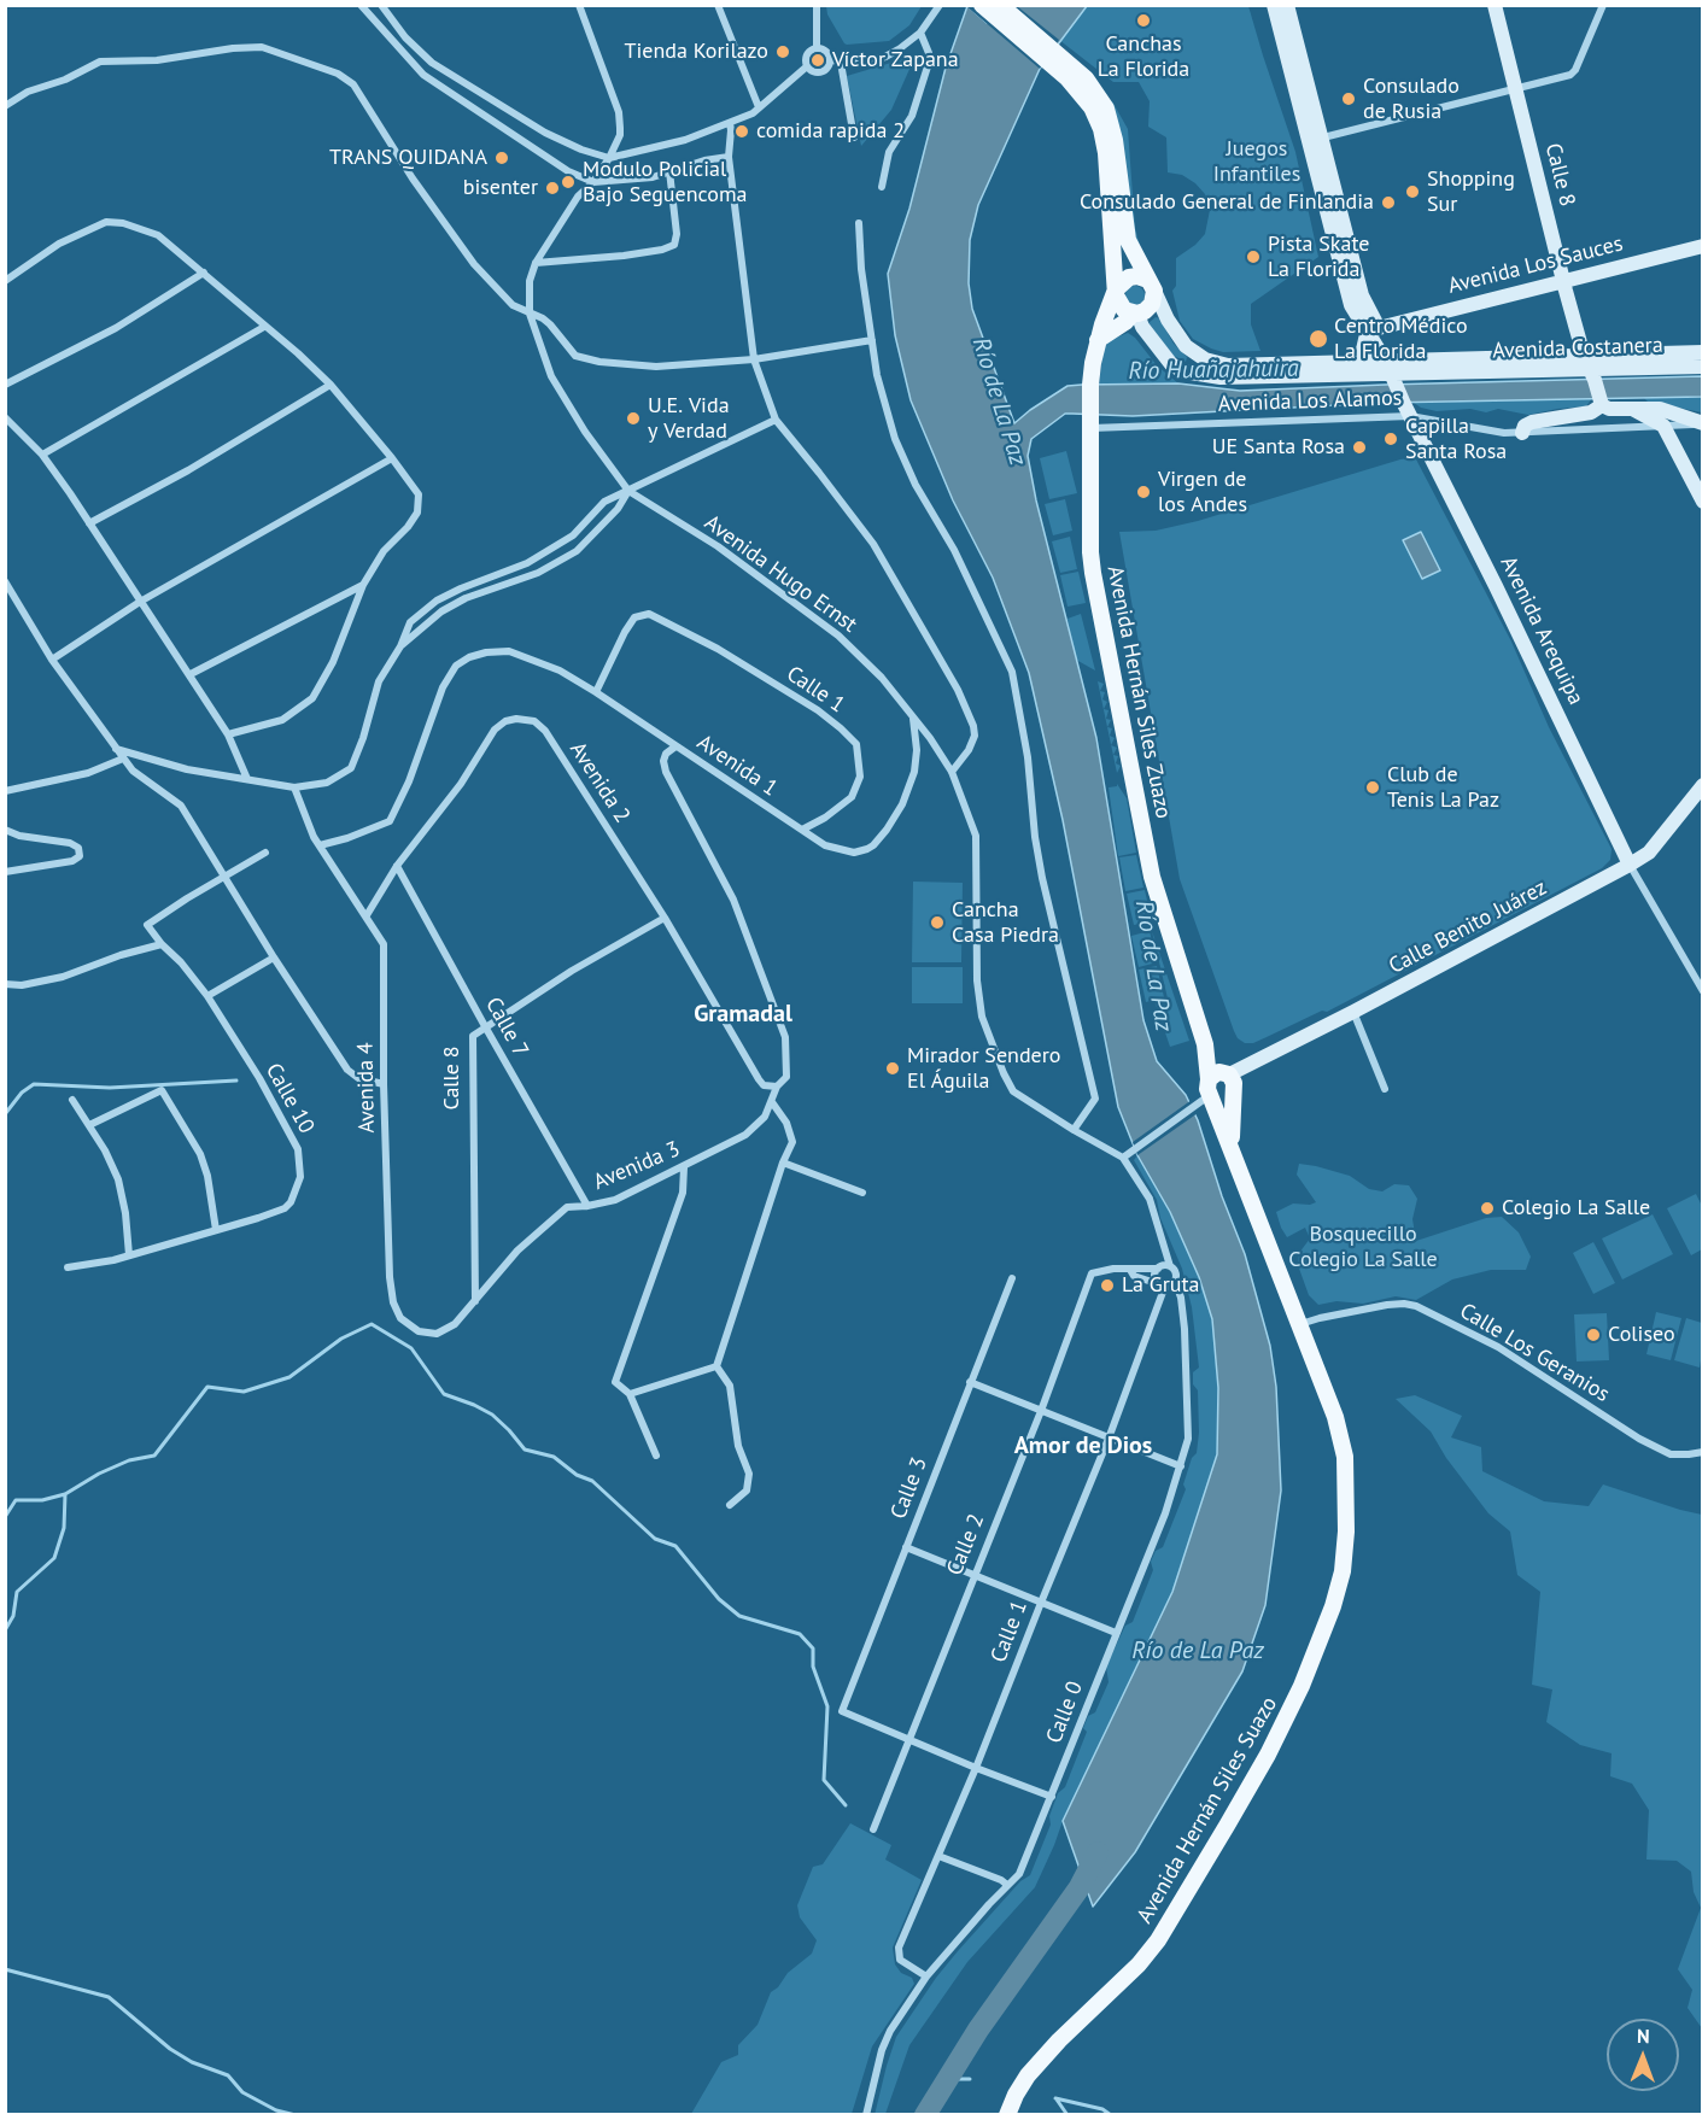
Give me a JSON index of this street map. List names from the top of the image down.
{
  "streets": {
    "main road": [
      "Calle 8",
      "Avenida Los Sauces",
      "Avenida Costanera",
      "Avenida Arequipa",
      "Avenida Hernán Siles Zuazo",
      "Calle Benito Juárez",
      "Avenida Hernán Siles Suazo"
    ],
    "street": [
      "Avenida Los Alamos",
      "Avenida Hugo Ernst",
      "Calle 1",
      "Avenida 1",
      "Avenida 2",
      "Calle 7",
      "Avenida 4",
      "Calle 10",
      "Avenida 3",
      "Calle Los Geranios",
      "Calle 3",
      "Calle 2",
      "Calle 0"
    ]
  },
  "crossings": [
    ["Calle 8", "Avenida Los Sauces"],
    ["Calle 8", "Avenida Costanera"],
    ["Calle 8", "Avenida 2"],
    ["Calle 8", "Calle 7"],
    ["Calle 8", "Avenida 4"],
    ["Calle 8", "Avenida 3"],
    ["Avenida Costanera", "Avenida Arequipa"],
    ["Avenida Costanera", "Avenida Hernán Siles Zuazo"],
    ["Avenida Los Alamos", "Avenida Arequipa"],
    ["Avenida Los Alamos", "Avenida Hernán Siles Zuazo"],
    ["Avenida Hugo Ernst", "Avenida 1"],
    ["Avenida Arequipa", "Calle Benito Juárez"],
    ["Calle 1", "Avenida 1"],
    ["Calle 1", "Calle 0"],
    ["Avenida Hernán Siles Zuazo", "Calle Benito Juárez"],
    ["Avenida Hernán Siles Zuazo", "Avenida Hernán Siles Suazo"],
    ["Avenida 1", "Avenida 2"],
    ["Avenida 1", "Avenida 3"],
    ["Avenida 2", "Calle 7"],
    ["Avenida 2", "Avenida 4"],
    ["Avenida 2", "Avenida 3"],
    ["Calle Benito Juárez", "Avenida Hernán Siles Suazo"],
    ["Calle 7", "Avenida 3"],
    ["Avenida 4", "Avenida 3"],
    ["Calle Los Geranios", "Avenida Hernán Siles Suazo"],
    ["Calle 3", "Calle 2"]
  ],
  "districts": ["Gramadal", "Amor de Dios"],
  "water": ["Río Huañajahuira", "Río de La Paz"],
  "parks": ["Juegos Infantiles", "Bosquecillo Colegio La Salle"],
  "places": [
    "Canchas La Florida",
    "Tienda Korilazo",
    "Víctor Zapana",
    "Consulado de Rusia",
    "comida rapida 2",
    "TRANS QUIDANA",
    "Modulo Policial Bajo Seguencoma",
    "bisenter",
    "Shopping Sur",
    "Consulado General de Finlandia",
    "Pista Skate La Florida",
    "Centro Médico La Florida",
    "U.E. Vida y Verdad",
    "Capilla Santa Rosa",
    "UE Santa Rosa",
    "Virgen de los Andes",
    "Club de Tenis La Paz",
    "Cancha Casa Piedra",
    "Mirador Sendero El Águila",
    "Colegio La Salle",
    "La Gruta",
    "Coliseo"
  ],
  "north": "top"
}
